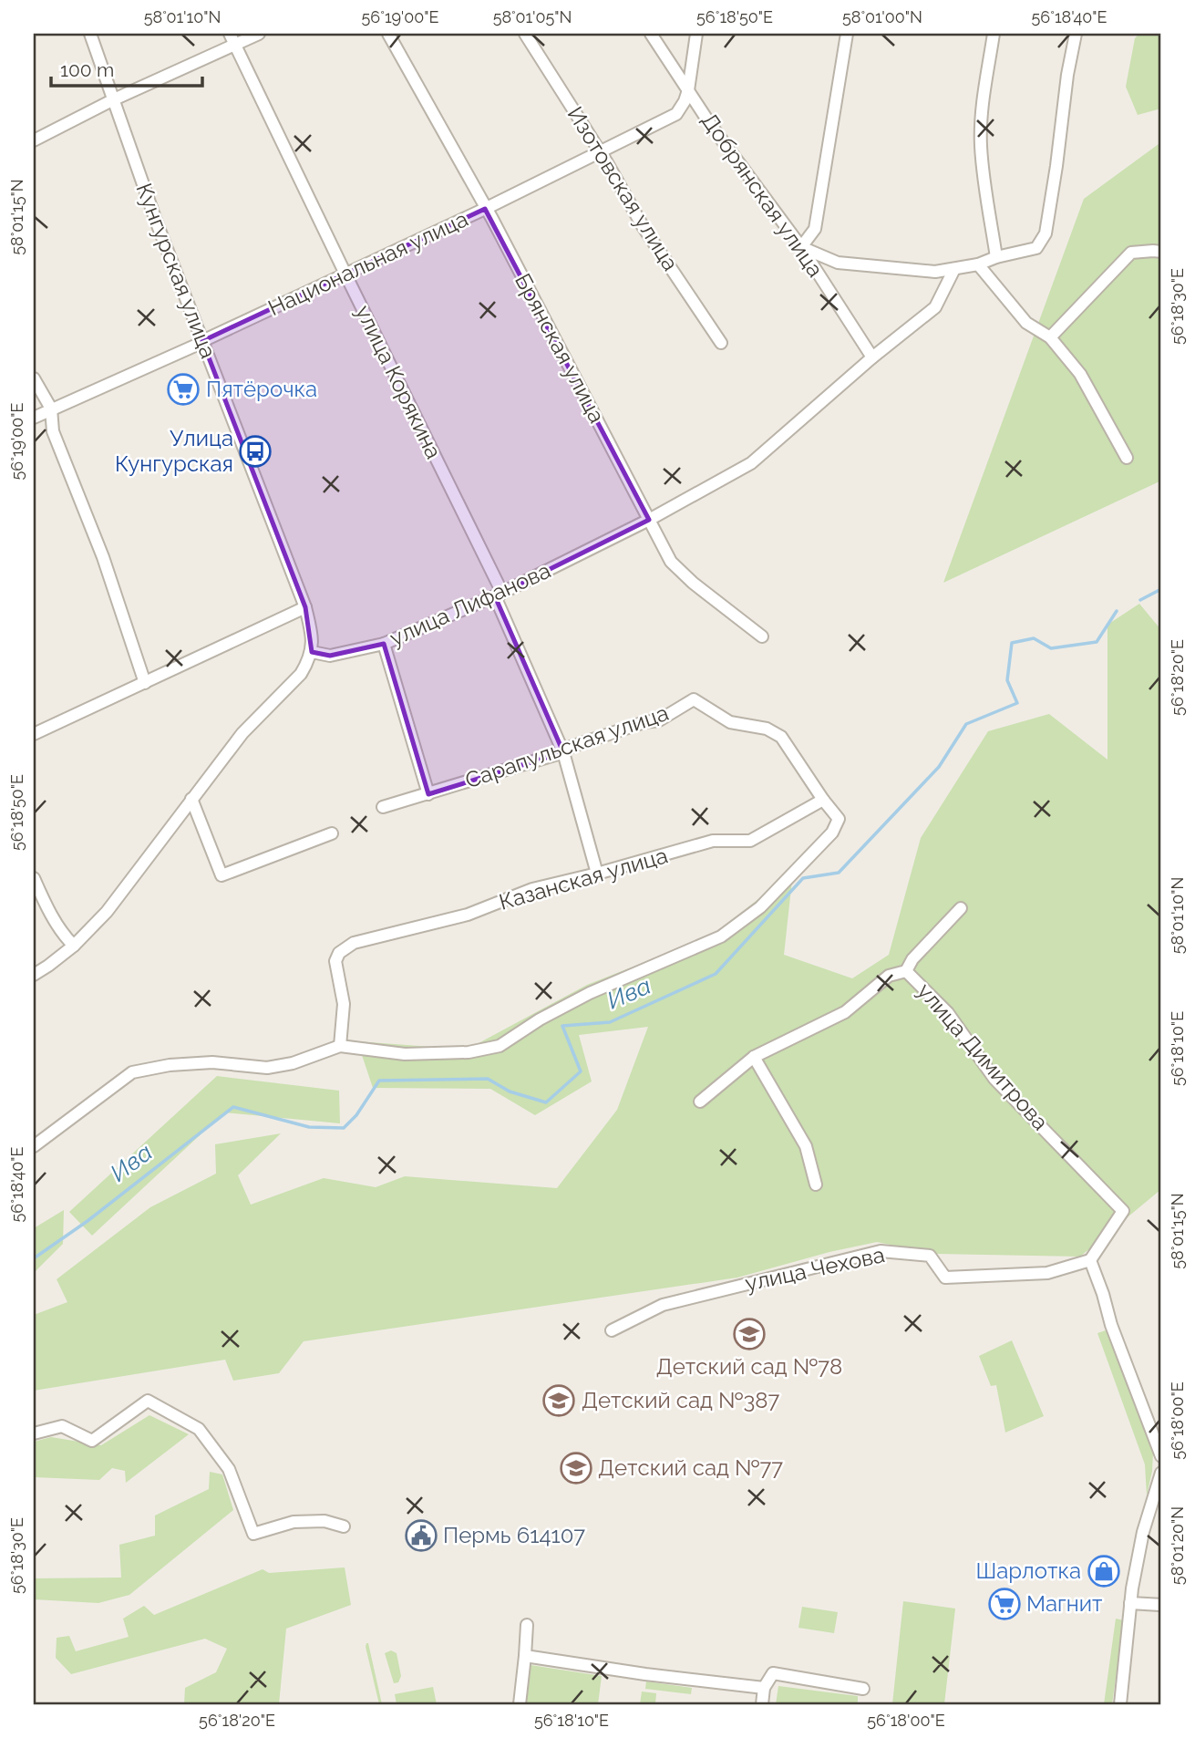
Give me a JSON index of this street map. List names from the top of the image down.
{
  "streets": {
    "street": [
      "Изотовская улица",
      "Добрянская улица",
      "Национальная улица",
      "Кунгурская улица",
      "Брянская улица",
      "улица Корякина",
      "улица Лифанова",
      "Сарапульская улица",
      "Казанская улица",
      "улица Димитрова",
      "улица Чехова"
    ]
  },
  "crossings": [
    ["Изотовская улица", "Национальная улица"],
    ["Добрянская улица", "Национальная улица"],
    ["Добрянская улица", "улица Лифанова"],
    ["Национальная улица", "Кунгурская улица"],
    ["Национальная улица", "Брянская улица"],
    ["Национальная улица", "улица Корякина"],
    ["Кунгурская улица", "улица Лифанова"],
    ["Брянская улица", "улица Лифанова"],
    ["улица Корякина", "улица Лифанова"],
    ["улица Корякина", "Сарапульская улица"],
    ["улица Корякина", "Казанская улица"],
    ["Сарапульская улица", "Казанская улица"],
    ["улица Димитрова", "улица Чехова"]
  ],
  "water": ["Ива"],
  "places": {
    "supermarket": ["Пятёрочка", "Магнит"],
    "bus stop": ["Улица Кунгурская"],
    "school or university": ["Детский сад №78", "Детский сад №387", "Детский сад №77"],
    "public building": ["Пермь 614107"],
    "shop": ["Шарлотка"]
  },
  "scale_bar": "100 m",
  "coordinates": [
    "58°01'10\"N",
    "56°19'00\"E",
    "58°01'05\"N",
    "56°18'50\"E",
    "58°01'00\"N",
    "56°18'40\"E",
    "58°01'15\"N",
    "56°18'30\"E",
    "56°18'20\"E",
    "56°18'10\"E",
    "56°18'00\"E",
    "58°01'20\"N"
  ]
}
